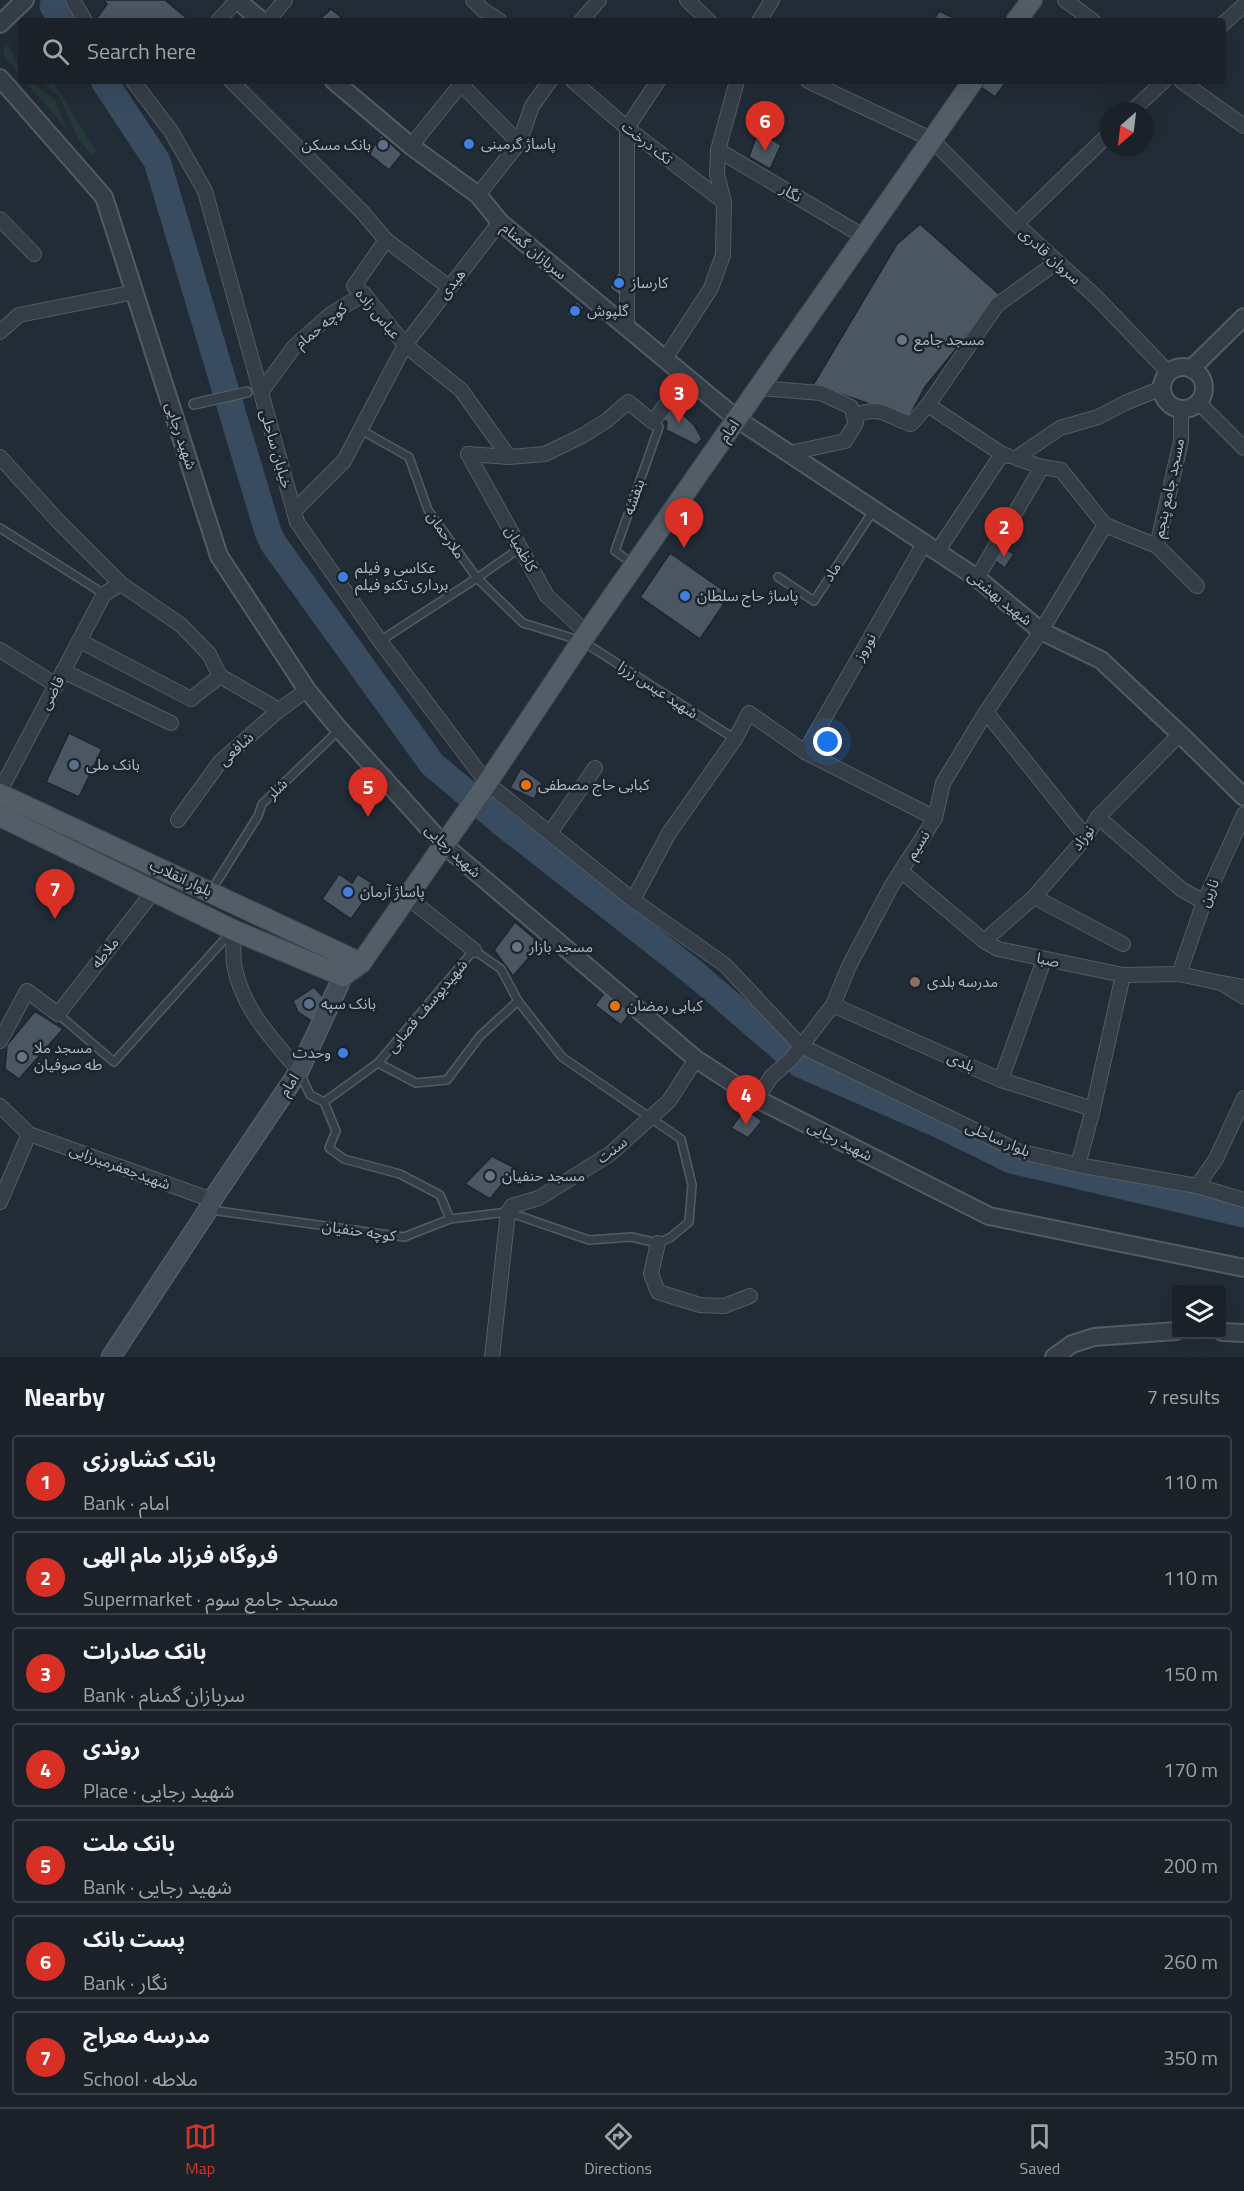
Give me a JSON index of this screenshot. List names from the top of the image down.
{
  "streets": {
    "main road": ["امام", "بلوار انقلاب"],
    "street": [
      "تک درخت",
      "نگار",
      "سربازان گمنام",
      "سروان قادری",
      "هیدی",
      "عباس زاده",
      "کوچه حمام",
      "شهید رجایی",
      "خیابان ساحلی",
      "مسجد جامع پنجم",
      "کاظمیان",
      "شهید بهشتی",
      "نوروز",
      "قاضی",
      "شافعی",
      "نوزاد",
      "نسیم",
      "نارین",
      "ملاطه",
      "صبا",
      "بلدی",
      "بلوار ساحلی",
      "سنت",
      "شهیدجعفرمیرزایی"
    ],
    "lane": [
      "بنفشه",
      "ملارحمان",
      "ماد",
      "شهید عیس زرزا",
      "شلر",
      "شهیدیوسف قصابی",
      "کوچه حنفیان"
    ]
  },
  "crossings": [
    ["نگار", "امام"],
    ["سربازان گمنام", "هیدی"],
    ["سربازان گمنام", "امام"],
    ["سربازان گمنام", "شهید بهشتی"],
    ["سروان قادری", "امام"],
    ["سروان قادری", "مسجد جامع پنجم"],
    ["هیدی", "عباس زاده"],
    ["عباس زاده", "کوچه حمام"],
    ["عباس زاده", "خیابان ساحلی"],
    ["عباس زاده", "ملارحمان"],
    ["کوچه حمام", "خیابان ساحلی"],
    ["امام", "شهید رجایی"],
    ["امام", "خیابان ساحلی"],
    ["امام", "بنفشه"],
    ["امام", "ملارحمان"],
    ["امام", "کاظمیان"],
    ["امام", "شهید بهشتی"],
    ["امام", "شهید عیس زرزا"],
    ["امام", "بلوار انقلاب"],
    ["امام", "شهیدجعفرمیرزایی"],
    ["امام", "کوچه حنفیان"],
    ["شهید رجایی", "شافعی"],
    ["شهید رجایی", "شلر"],
    ["شهید رجایی", "نسیم"],
    ["شهید رجایی", "سنت"],
    ["خیابان ساحلی", "نسیم"],
    ["خیابان ساحلی", "بلوار ساحلی"],
    ["ملارحمان", "کاظمیان"],
    ["ملارحمان", "شهید عیس زرزا"],
    ["کاظمیان", "شهید عیس زرزا"],
    ["ماد", "شهید بهشتی"],
    ["شهید بهشتی", "نوروز"],
    ["شهید بهشتی", "نوزاد"],
    ["شهید بهشتی", "نسیم"],
    ["قاضی", "بلوار انقلاب"],
    ["شلر", "بلوار انقلاب"],
    ["نوزاد", "صبا"],
    ["نسیم", "صبا"],
    ["نسیم", "بلدی"],
    ["نسیم", "بلوار ساحلی"],
    ["بلوار انقلاب", "ملاطه"],
    ["نارین", "صبا"],
    ["شهیدیوسف قصابی", "سنت"],
    ["سنت", "کوچه حنفیان"],
    ["شهیدجعفرمیرزایی", "کوچه حنفیان"]
  ],
  "places": [
    "پاساژ گرمینی",
    "بانک مسکن",
    "کارساز",
    "گلپوش",
    "مسجد جامع",
    "عکاسی و فیلم برداری تکنو فیلم",
    "پاساژ حاج سلطان",
    "بانک ملی",
    "کبابی حاج مصطفی",
    "پاساژ آرمان",
    "مسجد بازار",
    "مدرسه بلدی",
    "بانک سپه",
    "کبابی رمضان",
    "وحدت",
    "مسجد ملا طه صوفیان",
    "مسجد حنفیان"
  ],
  "north": "bottom left",
  "page": {
    "search": "Search here",
    "pins": [
      "6",
      "3",
      "1",
      "2",
      "5",
      "7",
      "4"
    ],
    "heading": ["Nearby", "7 results"],
    "list": [
      {
        "mark": "1",
        "name": "بانک کشاورزی",
        "note": "Bank · امام",
        "value": "110 m"
      },
      {
        "mark": "2",
        "name": "فروگاه فرزاد مام الهی",
        "note": "Supermarket · مسجد جامع سوم",
        "value": "110 m"
      },
      {
        "mark": "3",
        "name": "بانک صادرات",
        "note": "Bank · سربازان گمنام",
        "value": "150 m"
      },
      {
        "mark": "4",
        "name": "روندی",
        "note": "Place · شهید رجایی",
        "value": "170 m"
      },
      {
        "mark": "5",
        "name": "بانک ملت",
        "note": "Bank · شهید رجایی",
        "value": "200 m"
      },
      {
        "mark": "6",
        "name": "پست بانک",
        "note": "Bank · نگار",
        "value": "260 m"
      },
      {
        "mark": "7",
        "name": "مدرسه معراج",
        "note": "School · ملاطه",
        "value": "350 m"
      }
    ],
    "nav": ["Map", "Directions", "Saved"]
  }
}
